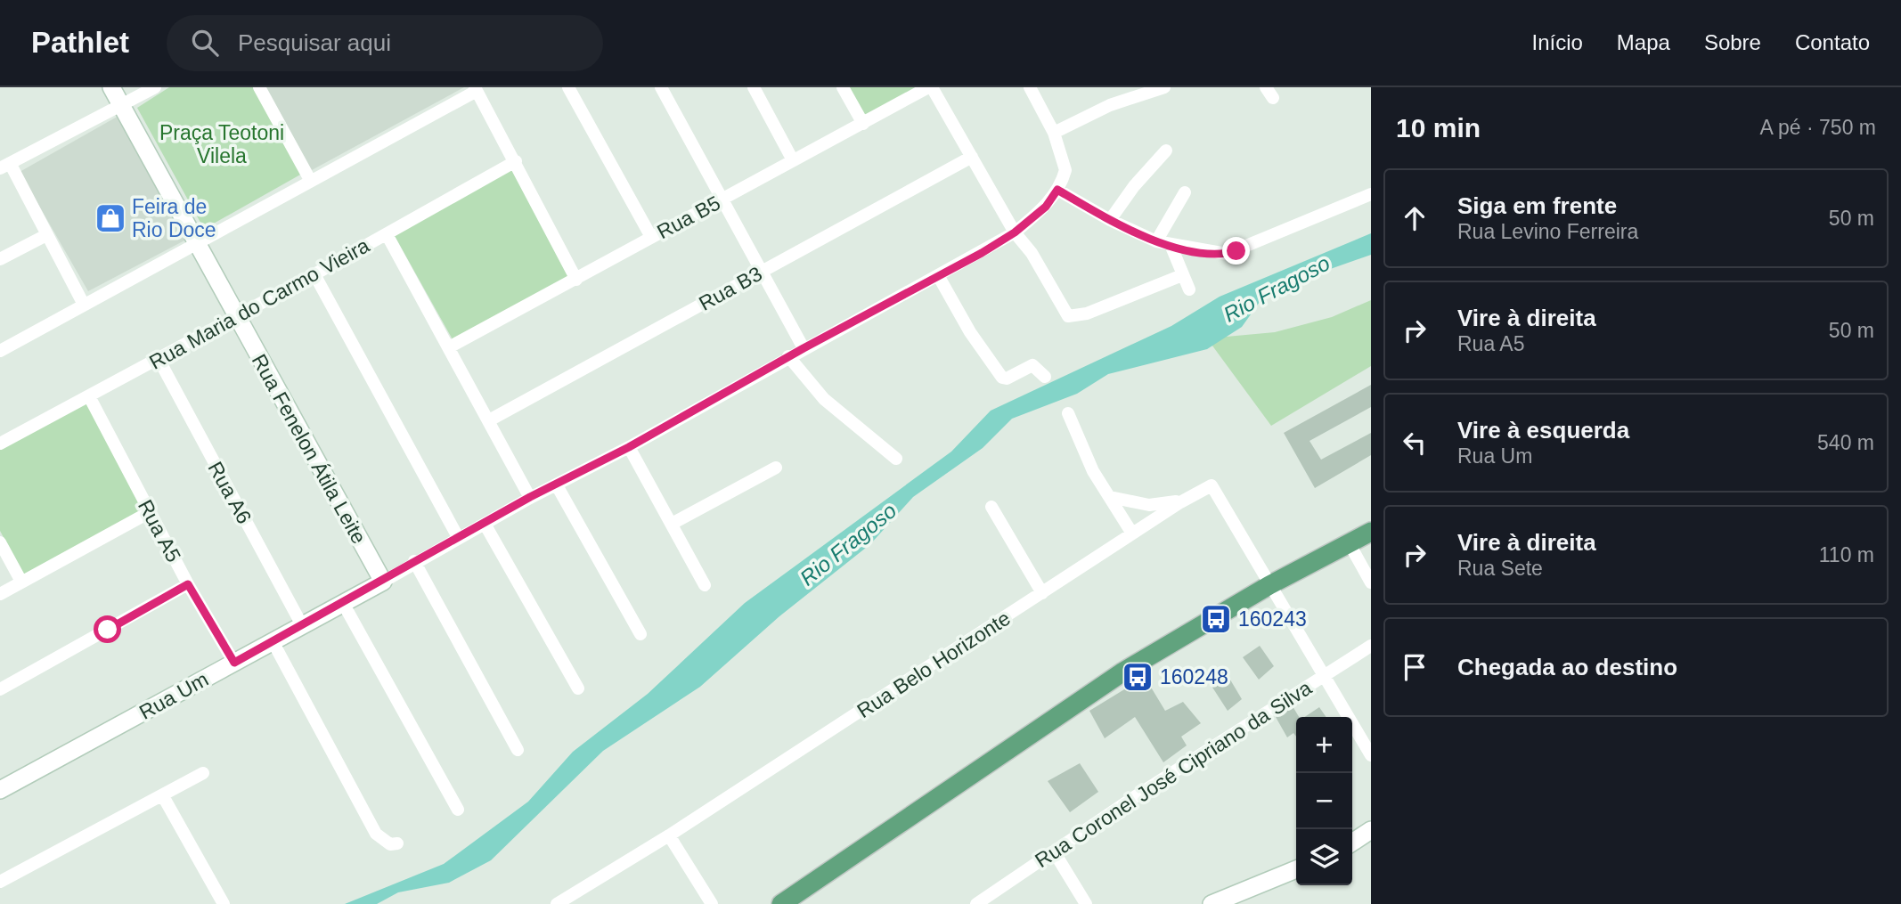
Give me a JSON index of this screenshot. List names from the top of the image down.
{
  "streets": {
    "street": [
      "Rua B5",
      "Rua B3",
      "Rua Maria do Carmo Vieira",
      "Rua Fenelon Átila Leite",
      "Rua A6",
      "Rua A5",
      "Rua Belo Horizonte",
      "Rua Um",
      "Rua Coronel José Cipriano da Silva"
    ]
  },
  "crossings": [
    ["Rua Maria do Carmo Vieira", "Rua Fenelon Átila Leite"],
    ["Rua Maria do Carmo Vieira", "Rua A6"],
    ["Rua Maria do Carmo Vieira", "Rua A5"],
    ["Rua Fenelon Átila Leite", "Rua Um"],
    ["Rua A6", "Rua Um"],
    ["Rua A5", "Rua Um"]
  ],
  "water": ["Rio Fragoso"],
  "parks": ["Praça Teotoni Vilela"],
  "places": {
    "shop": ["Feira de Rio Doce"],
    "bus stop": ["160243", "160248"]
  },
  "page": {
    "header": "Pathlet",
    "search": "Pesquisar aqui",
    "nav": [
      "Início",
      "Mapa",
      "Sobre",
      "Contato"
    ],
    "heading": ["10 min", "A pé · 750 m"],
    "list": [
      ["Siga em frente", "Rua Levino Ferreira", "50 m"],
      ["Vire à direita", "Rua A5", "50 m"],
      ["Vire à esquerda", "Rua Um", "540 m"],
      ["Vire à direita", "Rua Sete", "110 m"],
      "Chegada ao destino"
    ],
    "map_buttons": ["+", "−"]
  }
}
